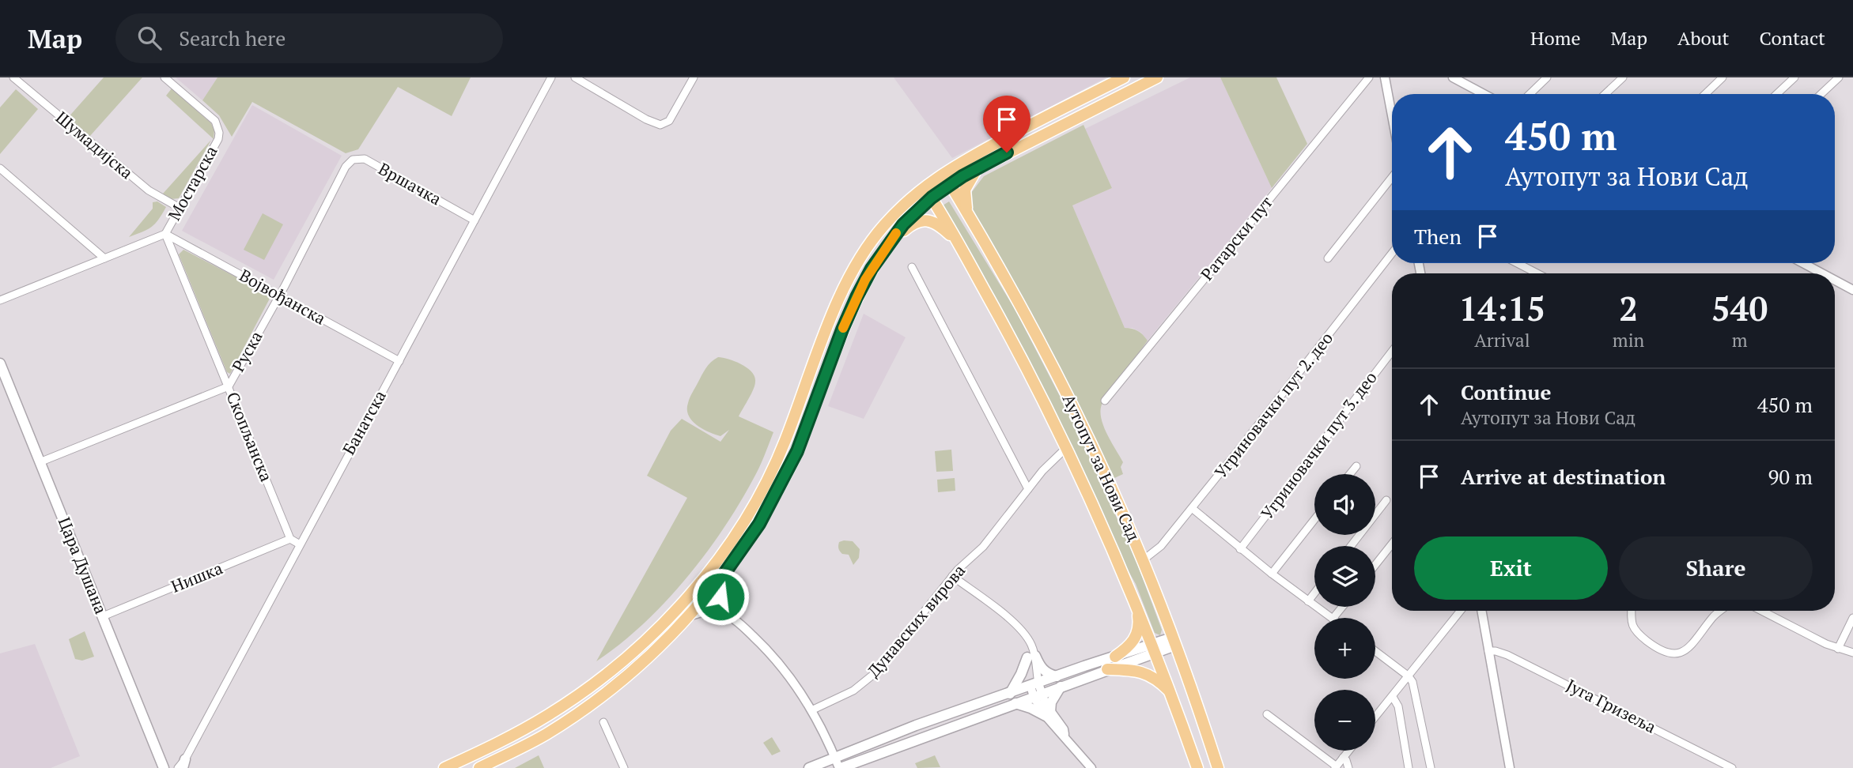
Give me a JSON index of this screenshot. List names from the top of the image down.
{
  "streets": {
    "main road": ["Аутопут за Нови Сад", "Цара Душана"],
    "street": [
      "Шумадијска",
      "Мостарска",
      "Вршачка",
      "Ратарски пут",
      "Војвођанска",
      "Руска",
      "Угриновачки пут 2. део",
      "Банатска",
      "Скопљанска",
      "Угриновачки пут 3. део",
      "Нишка",
      "Дунавских вирова",
      "Југа Гризеља"
    ]
  },
  "crossings": [
    ["Шумадијска", "Мостарска"],
    ["Мостарска", "Војвођанска"],
    ["Мостарска", "Скопљанска"],
    ["Вршачка", "Руска"],
    ["Вршачка", "Банатска"],
    ["Војвођанска", "Руска"],
    ["Војвођанска", "Банатска"],
    ["Војвођанска", "Скопљанска"],
    ["Руска", "Скопљанска"],
    ["Руска", "Цара Душана"],
    ["Угриновачки пут 2. део", "Аутопут за Нови Сад"],
    ["Скопљанска", "Нишка"],
    ["Аутопут за Нови Сад", "Дунавских вирова"],
    ["Цара Душана", "Нишка"]
  ],
  "page": {
    "header": "Map",
    "search": "Search here",
    "nav": [
      "Home",
      "Map",
      "About",
      "Contact"
    ],
    "turn": ["450 m", "Аутопут за Нови Сад"],
    "then": "Then",
    "eta": [
      "14:15",
      "Arrival",
      "2",
      "min",
      "540",
      "m"
    ],
    "list": [
      {
        "name": "Continue",
        "note": "Аутопут за Нови Сад",
        "value": "450 m"
      },
      {
        "name": "Arrive at destination",
        "value": "90 m"
      }
    ],
    "map_buttons": ["+", "−"],
    "buttons": ["Exit", "Share"]
  }
}
